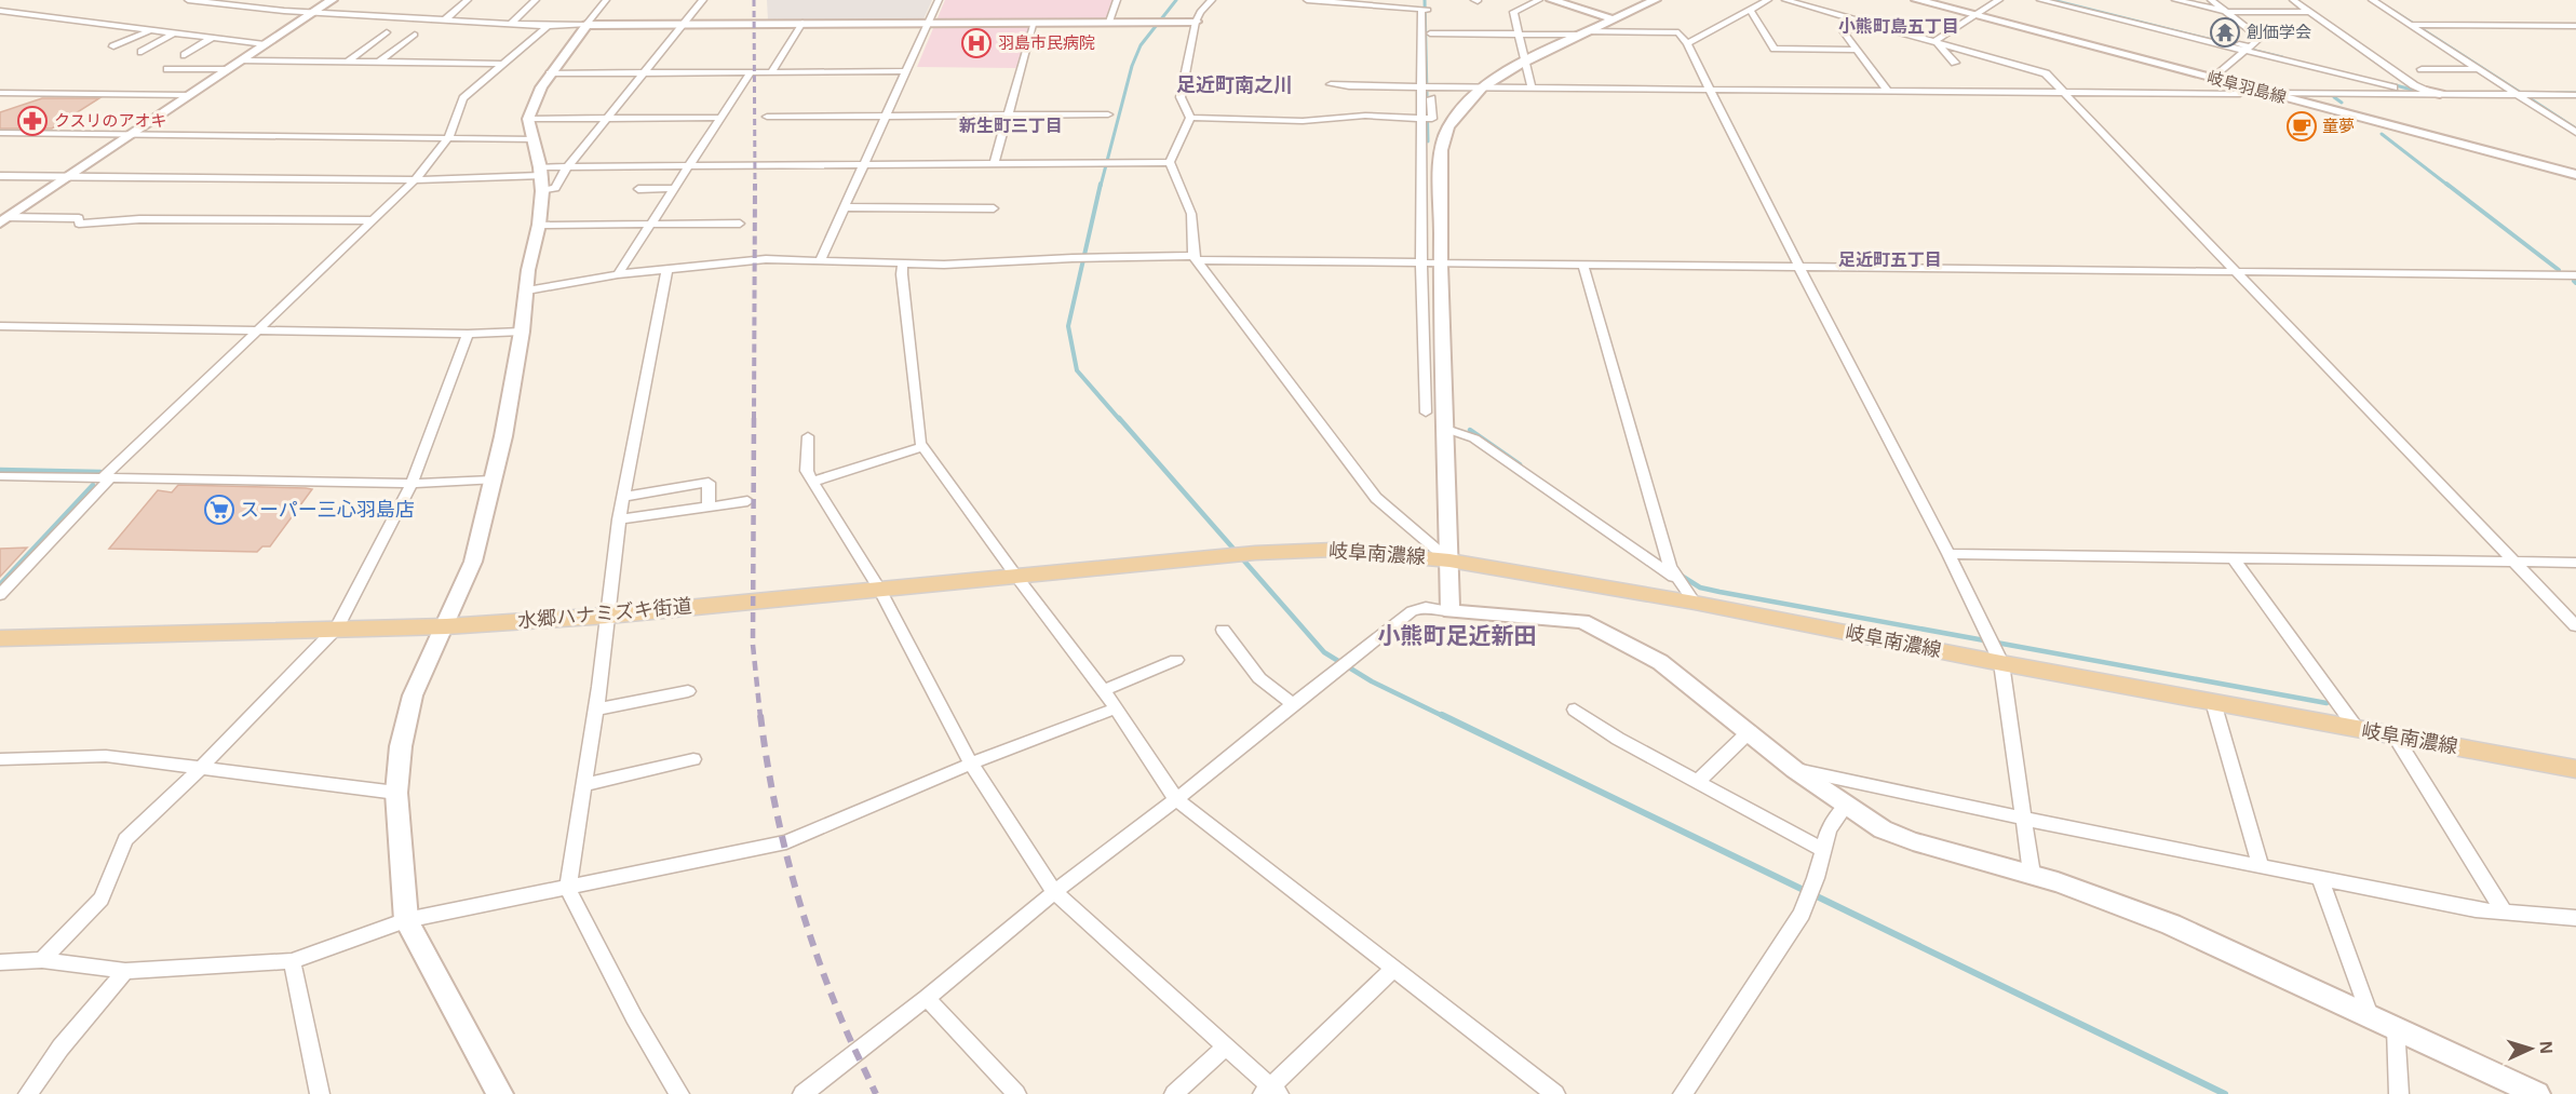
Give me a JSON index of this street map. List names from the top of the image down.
{
  "streets": {
    "main road": ["岐阜南濃線", "水郷ハナミズキ街道"],
    "street": ["岐阜羽島線"]
  },
  "crossings": [
    ["岐阜南濃線", "水郷ハナミズキ街道"]
  ],
  "districts": [
    "小熊町島五丁目",
    "足近町南之川",
    "新生町三丁目",
    "足近町五丁目",
    "小熊町足近新田"
  ],
  "places": {
    "temple": ["創価学会"],
    "hospital": ["羽島市民病院"],
    "pharmacy": ["クスリのアオキ"],
    "cafe": ["童夢"],
    "supermarket": ["スーパー三心羽島店"]
  },
  "north": "right"
}
